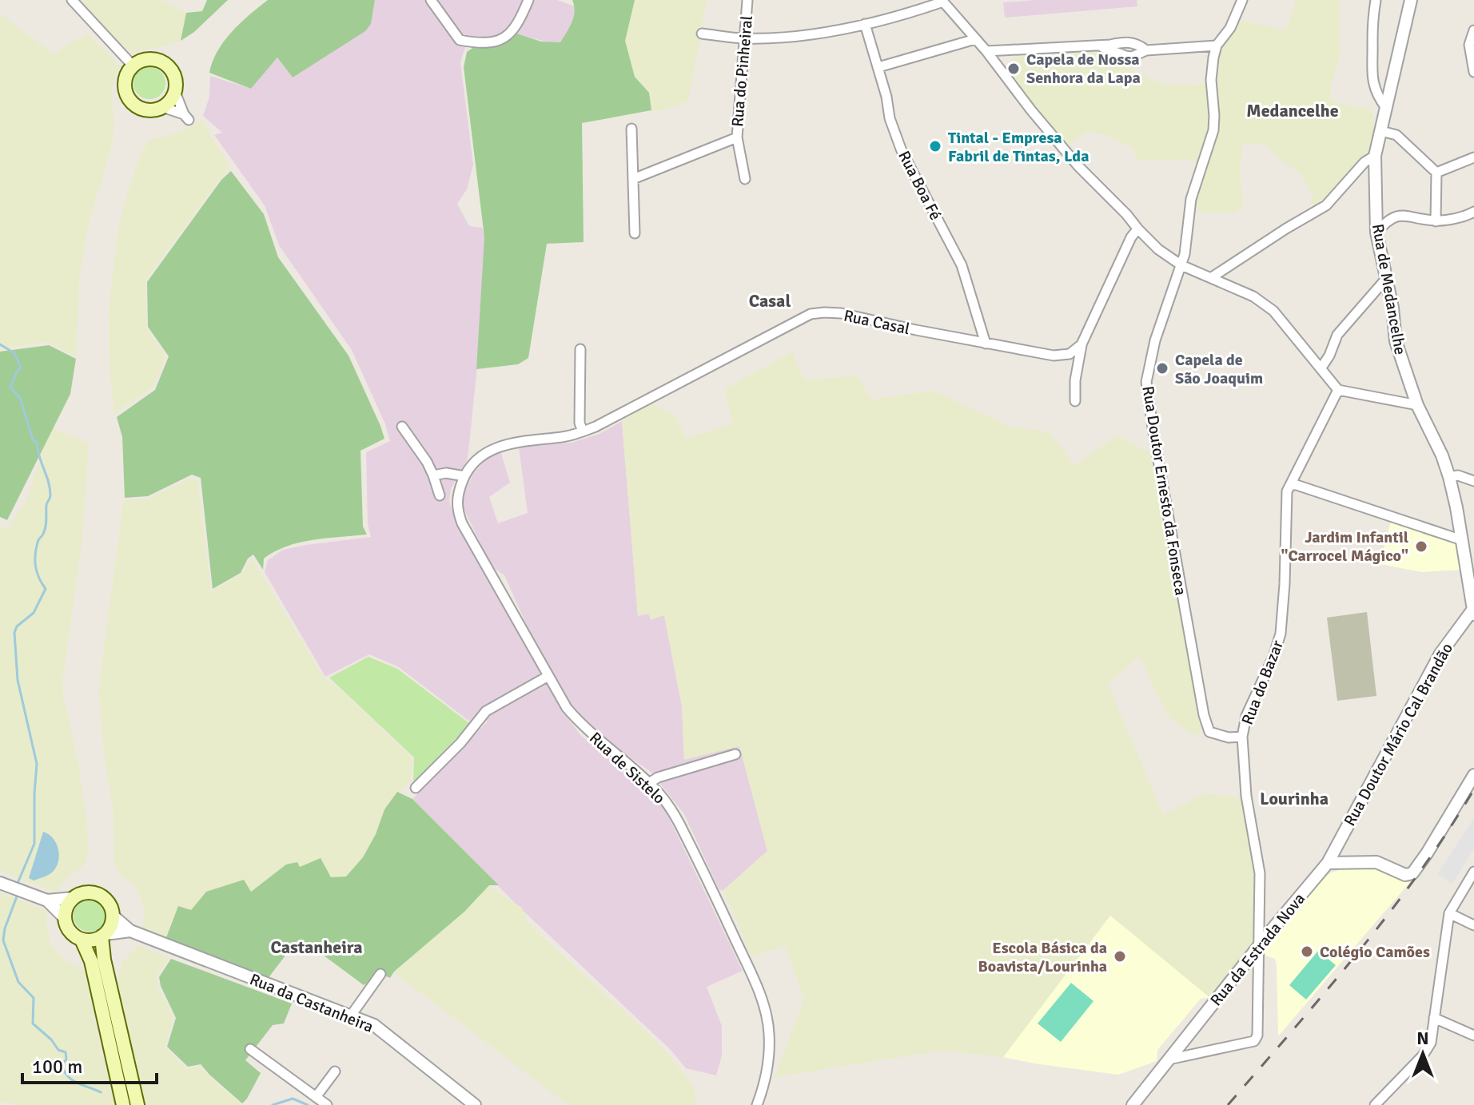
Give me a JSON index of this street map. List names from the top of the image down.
{
  "streets": {
    "street": [
      "Rua do Pinheiral",
      "Rua Boa Fé",
      "Rua de Medancelhe",
      "Rua Casal",
      "Rua Doutor Ernesto da Fonseca",
      "Rua do Bazar",
      "Rua Doutor Mário Cal Brandão",
      "Rua de Sistelo",
      "Rua da Estrada Nova",
      "Rua da Castanheira"
    ]
  },
  "crossings": [
    ["Rua Boa Fé", "Rua Casal"],
    ["Rua de Medancelhe", "Rua Doutor Mário Cal Brandão"],
    ["Rua Casal", "Rua de Sistelo"],
    ["Rua Doutor Ernesto da Fonseca", "Rua do Bazar"],
    ["Rua do Bazar", "Rua da Estrada Nova"],
    ["Rua Doutor Mário Cal Brandão", "Rua da Estrada Nova"]
  ],
  "districts": [
    "Medancelhe",
    "Casal",
    "Lourinha",
    "Castanheira"
  ],
  "places": [
    "Capela de Nossa Senhora da Lapa",
    "Tintal - Empresa Fabril de Tintas, Lda",
    "Capela de São Joaquim",
    "Jardim Infantil \"Carrocel Mágico\"",
    "Colégio Camões",
    "Escola Básica da Boavista/Lourinha"
  ],
  "scale_bar": "100 m",
  "north": "top"
}
